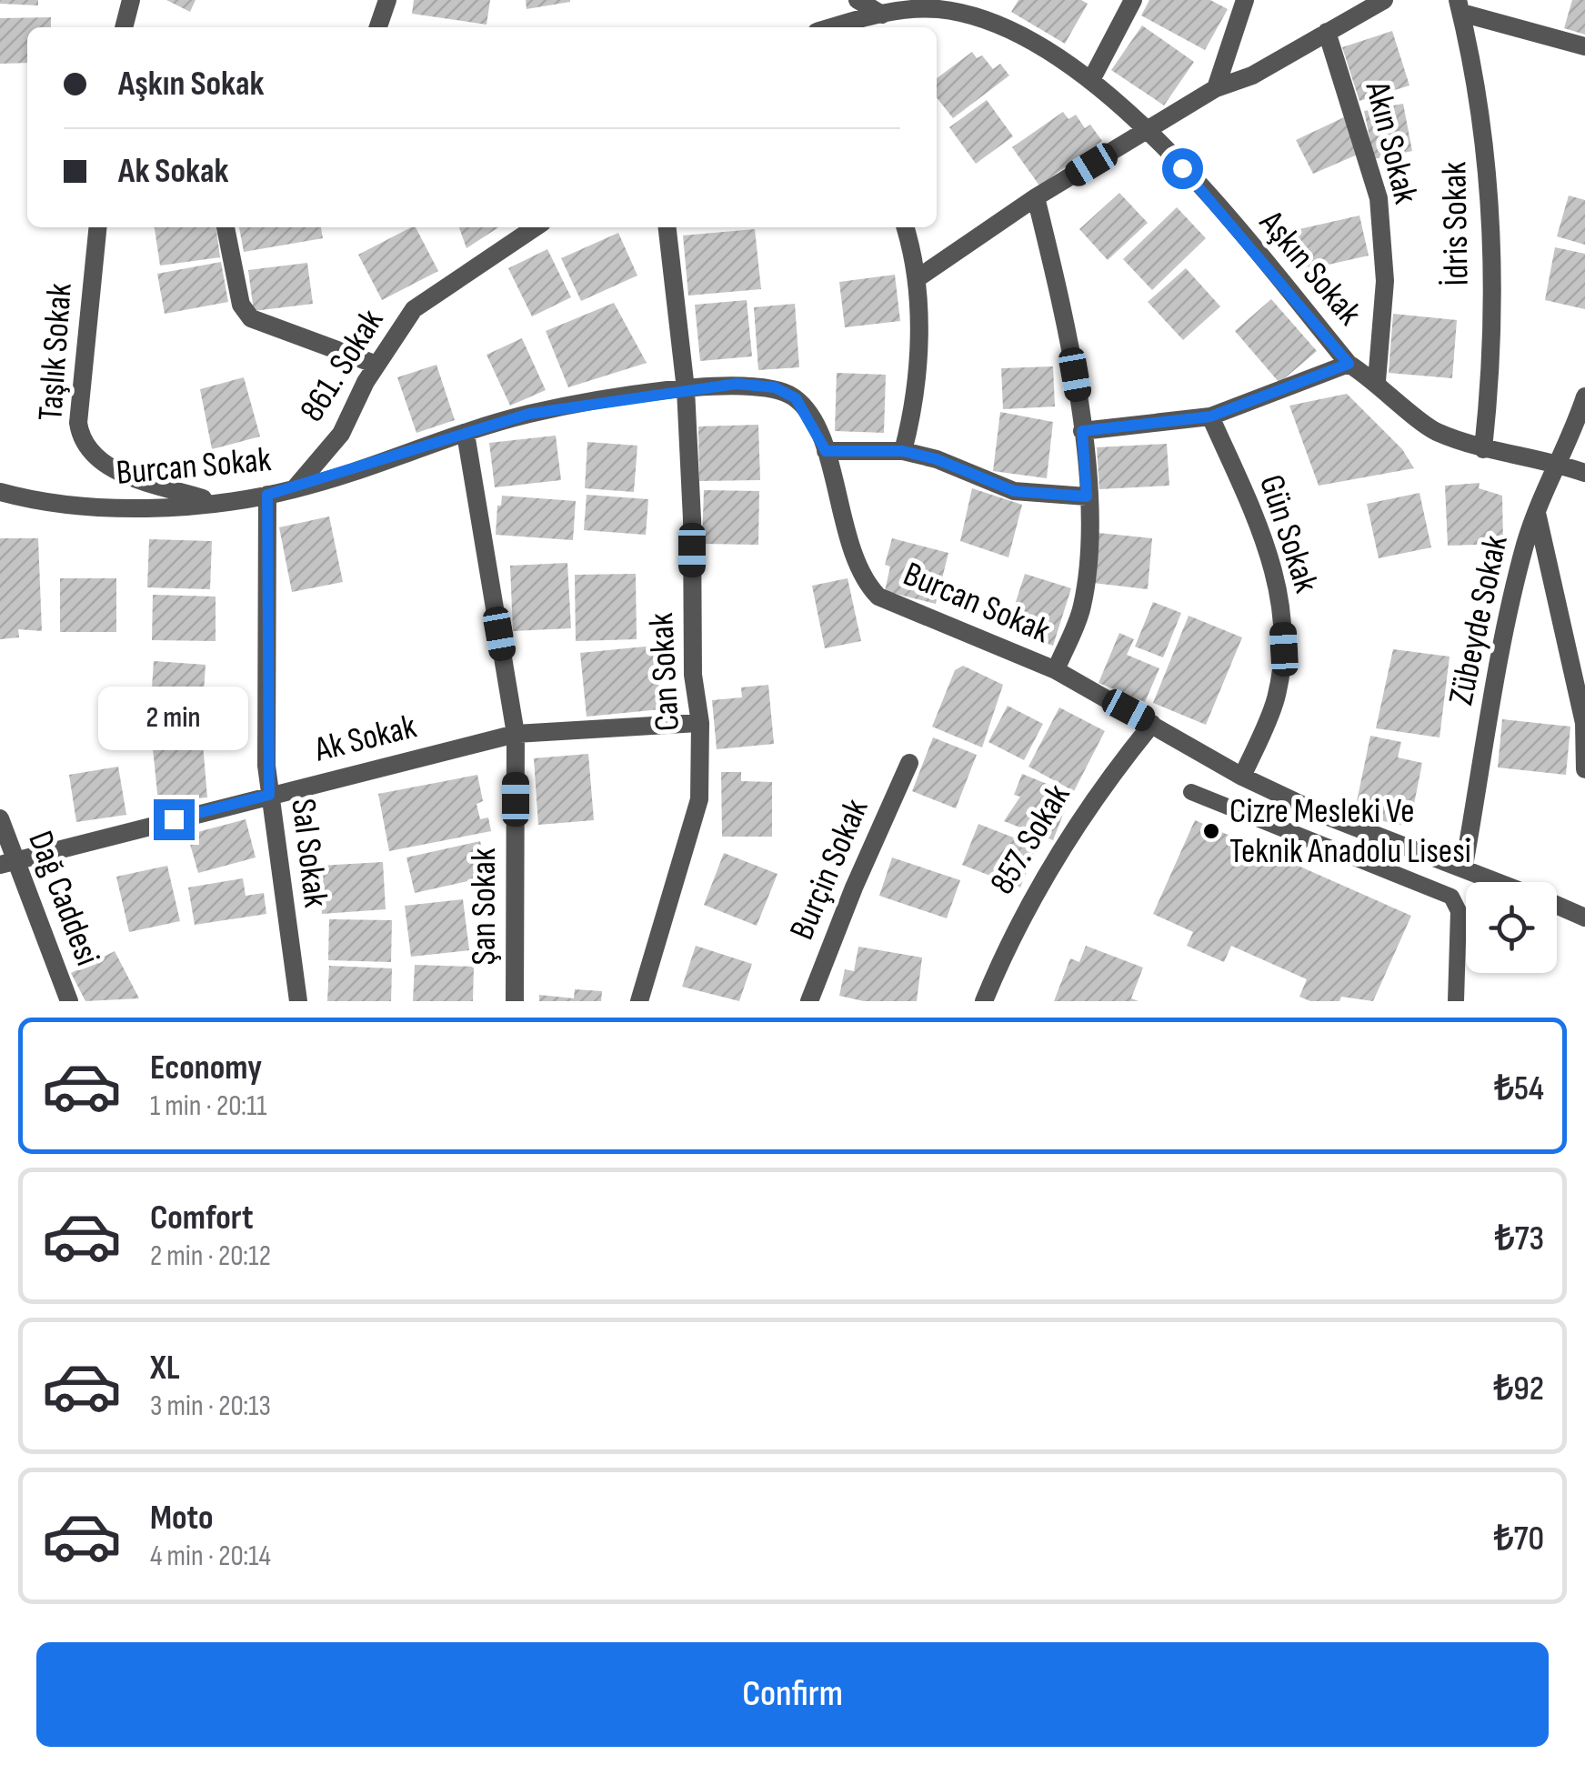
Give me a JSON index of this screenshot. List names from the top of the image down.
{
  "streets": {
    "street": [
      "Akın Sokak",
      "İdris Sokak",
      "Aşkın Sokak",
      "Taşlık Sokak",
      "861. Sokak",
      "Burcan Sokak",
      "Gün Sokak",
      "Zübeyde Sokak",
      "Can Sokak",
      "Ak Sokak",
      "857. Sokak",
      "Sal Sokak",
      "Burçin Sokak",
      "Dağ Caddesi",
      "Şan Sokak"
    ]
  },
  "crossings": [
    ["Akın Sokak", "Aşkın Sokak"],
    ["İdris Sokak", "Aşkın Sokak"],
    ["Aşkın Sokak", "Zübeyde Sokak"],
    ["Taşlık Sokak", "Burcan Sokak"],
    ["861. Sokak", "Burcan Sokak"],
    ["Burcan Sokak", "Gün Sokak"],
    ["Burcan Sokak", "Zübeyde Sokak"],
    ["Burcan Sokak", "Can Sokak"],
    ["Burcan Sokak", "857. Sokak"],
    ["Burcan Sokak", "Sal Sokak"],
    ["Burcan Sokak", "Şan Sokak"],
    ["Can Sokak", "Ak Sokak"],
    ["Ak Sokak", "Sal Sokak"],
    ["Ak Sokak", "Dağ Caddesi"],
    ["Ak Sokak", "Şan Sokak"]
  ],
  "places": ["Cizre Mesleki Ve Teknik Anadolu Lisesi"],
  "page": {
    "banner": ["Aşkın Sokak", "Ak Sokak"],
    "bubble": "2 min",
    "list": [
      {
        "name": "Economy",
        "note": "1 min · 20:11",
        "value": "₺54"
      },
      {
        "name": "Comfort",
        "note": "2 min · 20:12",
        "value": "₺73"
      },
      {
        "name": "XL",
        "note": "3 min · 20:13",
        "value": "₺92"
      },
      {
        "name": "Moto",
        "note": "4 min · 20:14",
        "value": "₺70"
      }
    ],
    "buttons": "Confirm"
  }
}
